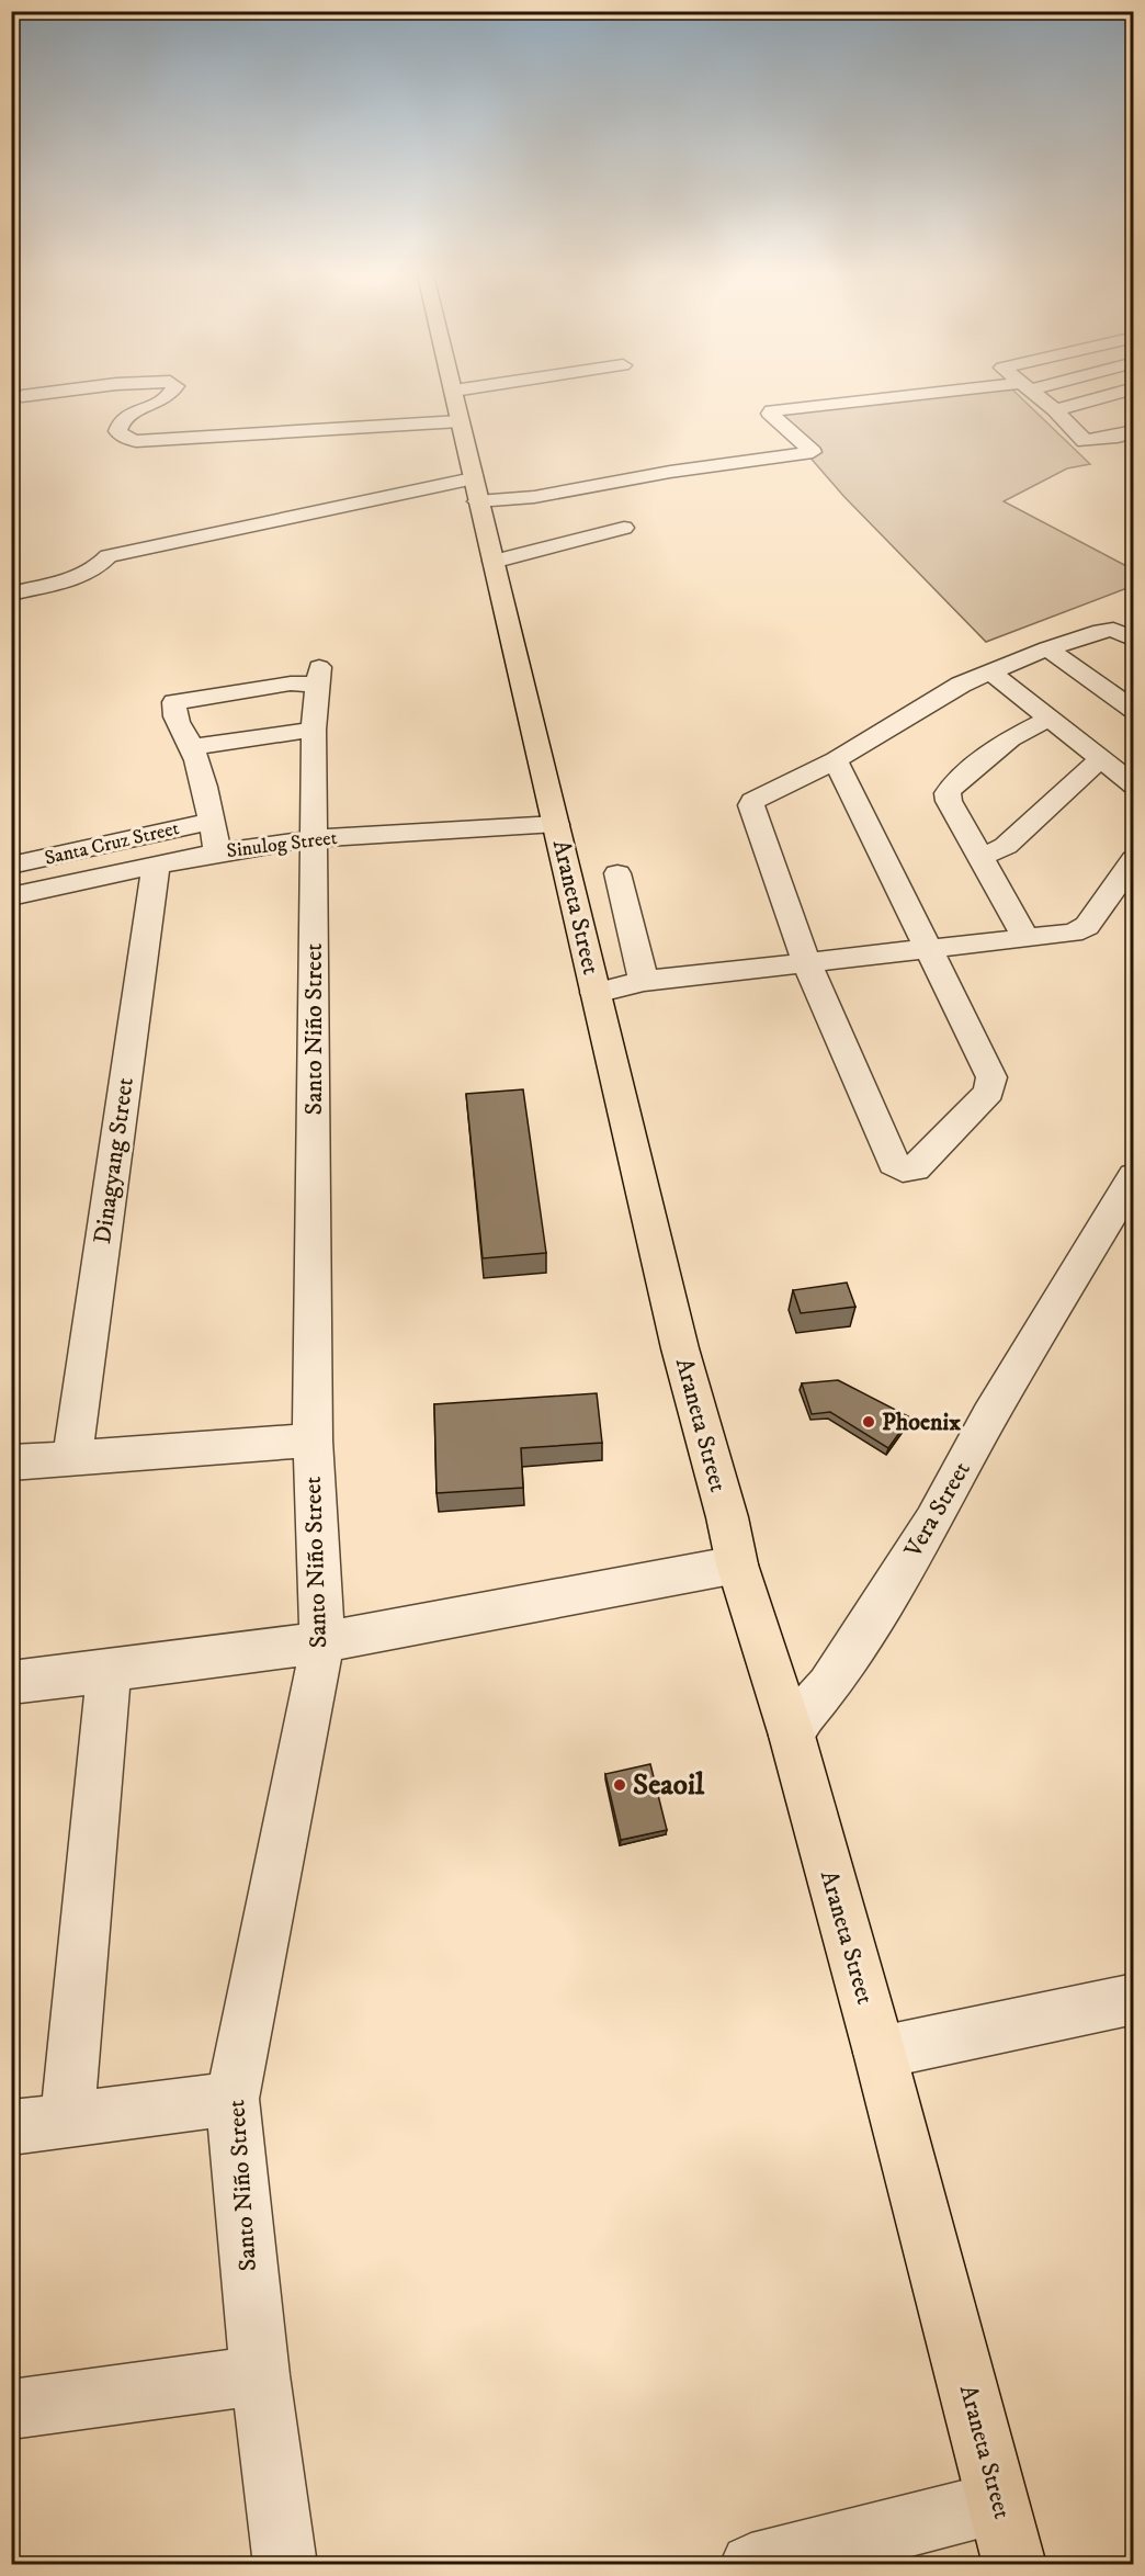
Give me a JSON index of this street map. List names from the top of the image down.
{
  "streets": {
    "highway": ["Araneta Street"],
    "street": [
      "Santa Cruz Street",
      "Sinulog Street",
      "Santo Niño Street",
      "Dinagyang Street",
      "Vera Street"
    ]
  },
  "crossings": [
    ["Sinulog Street", "Araneta Street"],
    ["Sinulog Street", "Santo Niño Street"],
    ["Sinulog Street", "Dinagyang Street"],
    ["Araneta Street", "Vera Street"]
  ],
  "places": ["Phoenix", "Seaoil"]
}
